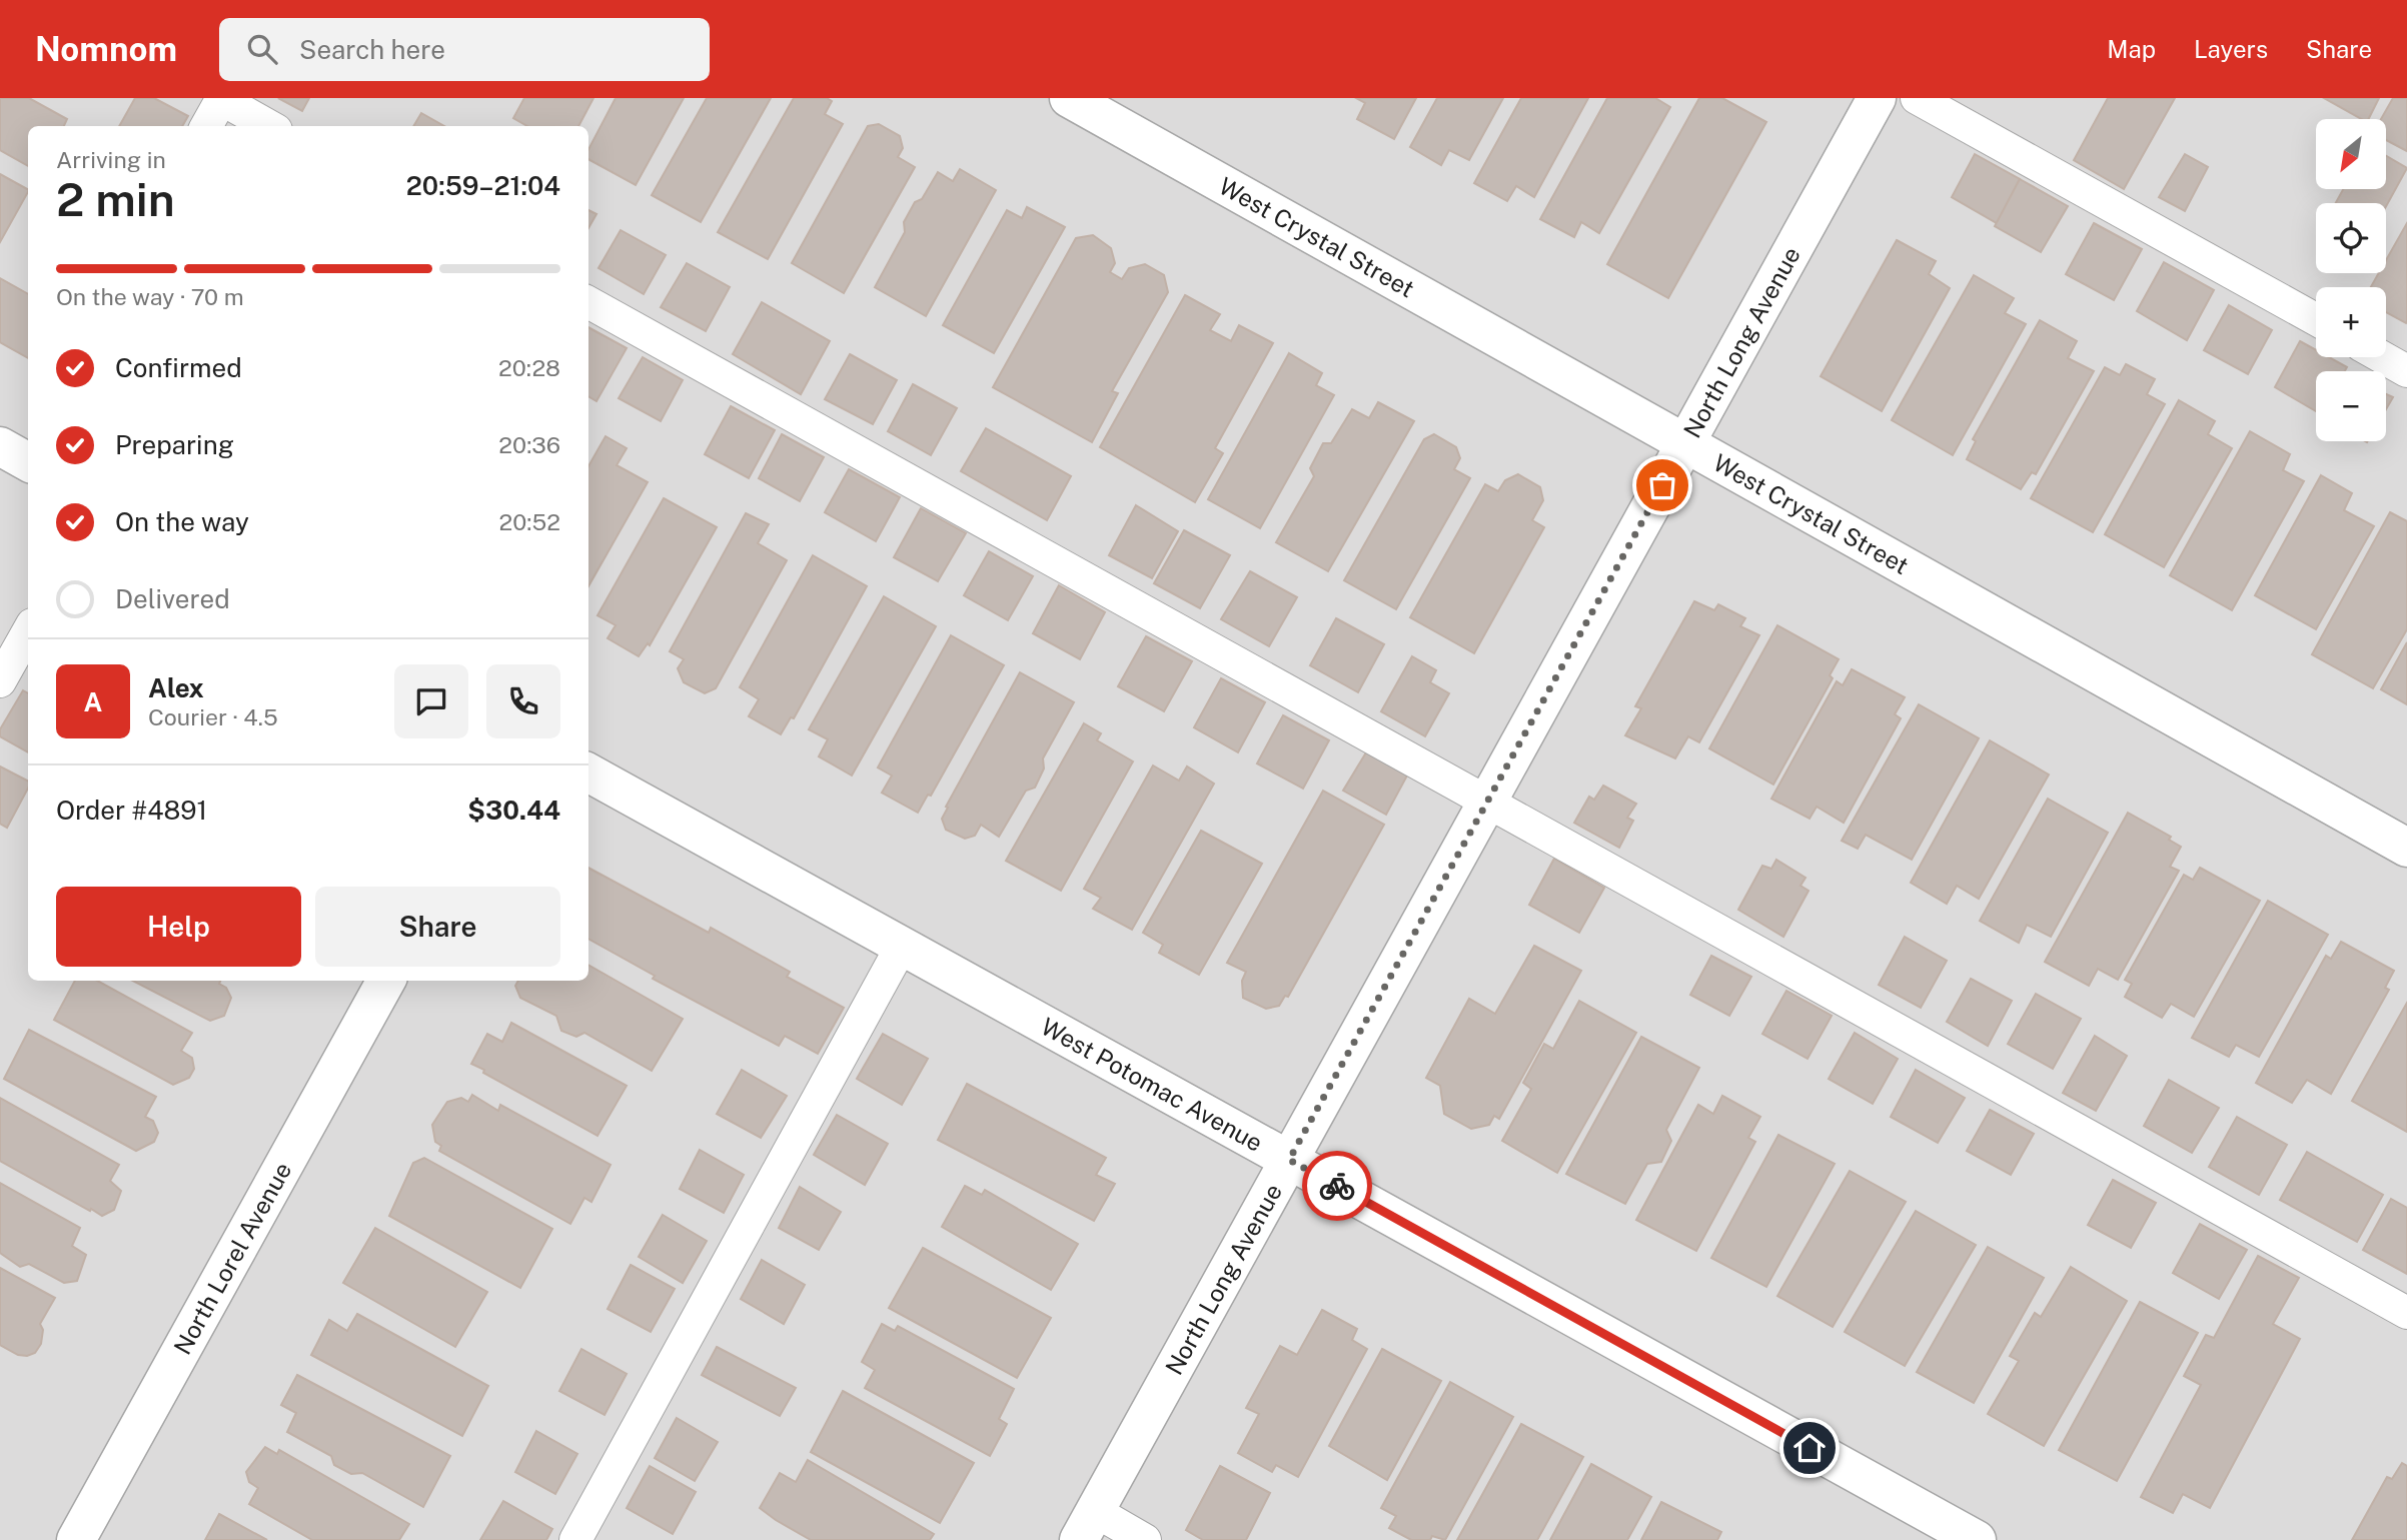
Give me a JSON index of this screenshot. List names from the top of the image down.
{
  "streets": {
    "street": [
      "West Crystal Street",
      "North Long Avenue",
      "West Potomac Avenue",
      "North Lorel Avenue"
    ]
  },
  "crossings": [
    ["West Crystal Street", "North Long Avenue"],
    ["North Long Avenue", "West Potomac Avenue"]
  ],
  "north": "bottom left",
  "page": {
    "header": "Nomnom",
    "search": "Search here",
    "nav": ["Map", "Layers", "Share"],
    "map_buttons": ["+", "−"],
    "heading": ["2 min", "Arriving in", "20:59–21:04"],
    "panel": [
      "Alex",
      "Courier · 4.5",
      "Order #4891",
      "$30.44"
    ],
    "bar": "On the way · 70 m",
    "list": [
      ["Confirmed", "20:28"],
      ["Preparing", "20:36"],
      ["On the way", "20:52"],
      "Delivered"
    ],
    "round": "A",
    "buttons": ["Help", "Share"]
  }
}
